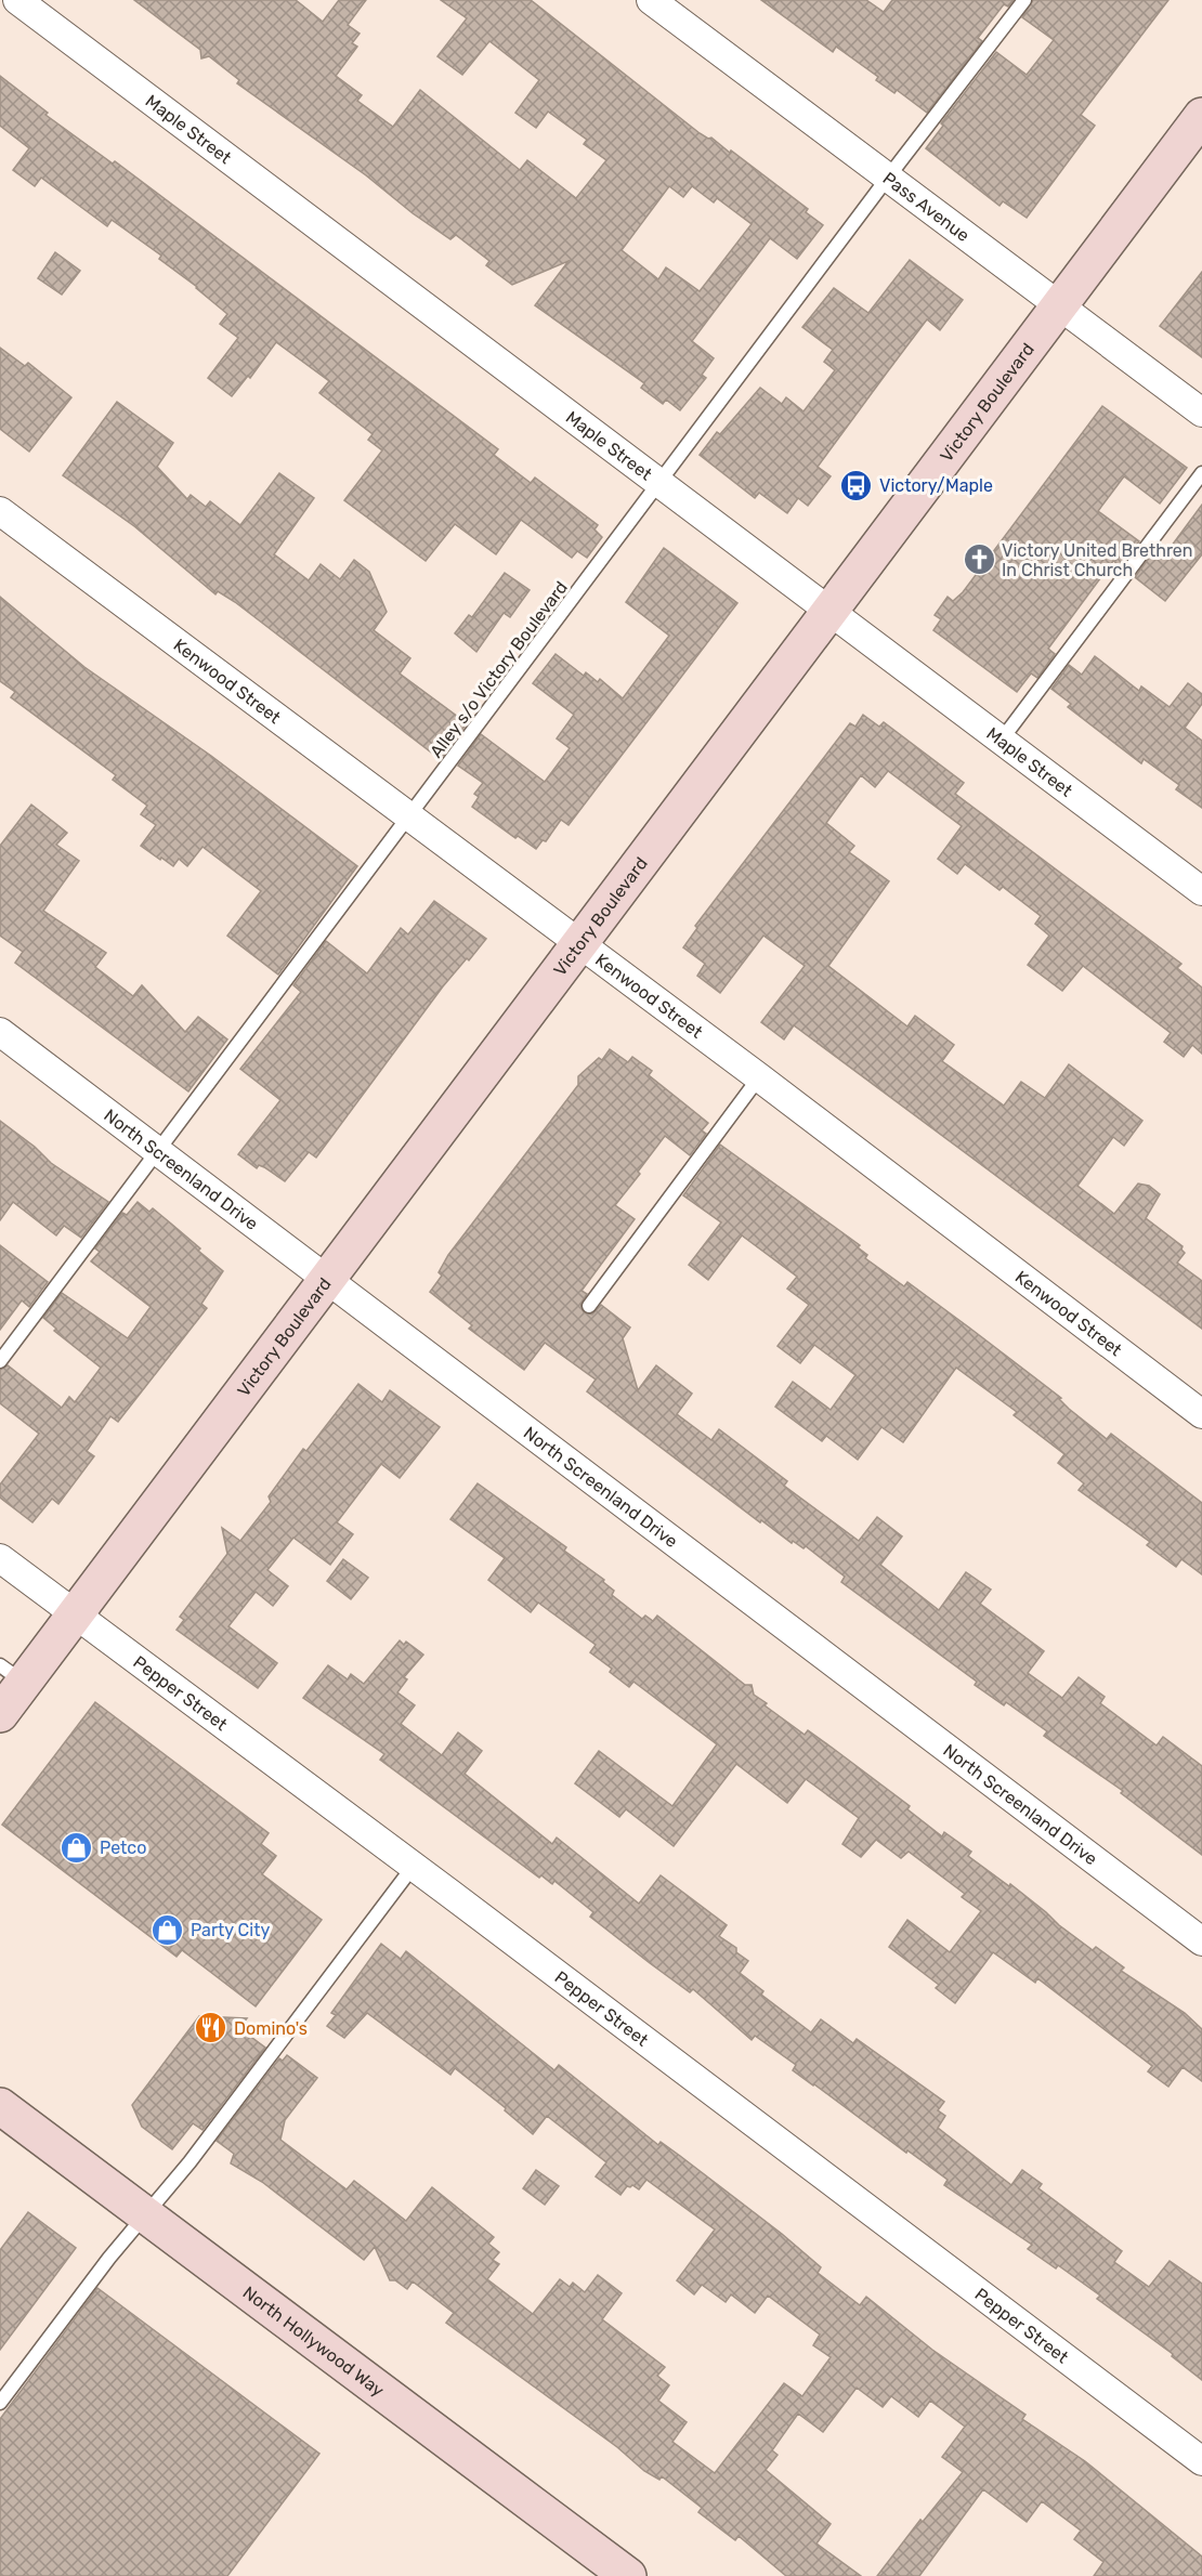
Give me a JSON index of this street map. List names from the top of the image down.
{
  "streets": {
    "main road": ["Victory Boulevard", "North Hollywood Way"],
    "street": [
      "Maple Street",
      "Pass Avenue",
      "Kenwood Street",
      "North Screenland Drive",
      "Pepper Street"
    ],
    "lane": ["Alley s/o Victory Boulevard"]
  },
  "crossings": [
    ["Maple Street", "Victory Boulevard"],
    ["Maple Street", "Alley s/o Victory Boulevard"],
    ["Pass Avenue", "Victory Boulevard"],
    ["Pass Avenue", "Alley s/o Victory Boulevard"],
    ["Victory Boulevard", "Kenwood Street"],
    ["Victory Boulevard", "North Screenland Drive"],
    ["Victory Boulevard", "Pepper Street"],
    ["Alley s/o Victory Boulevard", "Kenwood Street"],
    ["Alley s/o Victory Boulevard", "North Screenland Drive"]
  ],
  "places": {
    "bus stop": ["Victory/Maple"],
    "church": ["Victory United Brethren In Christ Church"],
    "shop": ["Petco", "Party City"],
    "restaurant": ["Domino's"]
  }
}
